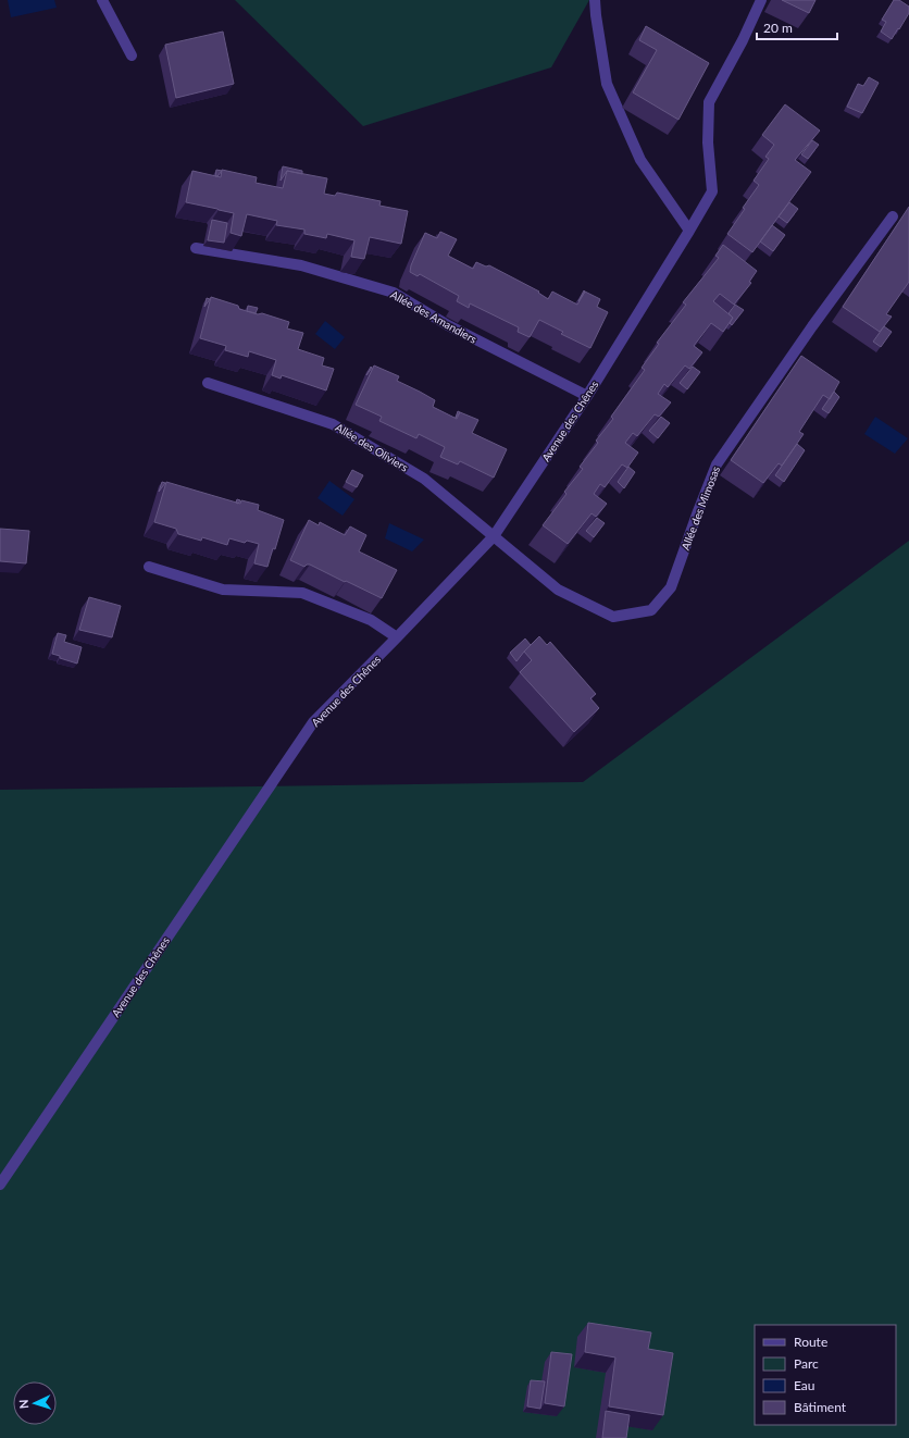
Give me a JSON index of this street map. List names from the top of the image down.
{
  "streets": {
    "street": [
      "Allée des Amandiers",
      "Avenue des Chênes",
      "Allée des Oliviers",
      "Allée des Mimosas"
    ]
  },
  "crossings": [
    ["Allée des Amandiers", "Avenue des Chênes"],
    ["Avenue des Chênes", "Allée des Oliviers"],
    ["Avenue des Chênes", "Allée des Mimosas"],
    ["Allée des Oliviers", "Allée des Mimosas"]
  ],
  "legend": [
    "Route",
    "Parc",
    "Eau",
    "Bâtiment"
  ],
  "scale_bar": "20 m",
  "north": "left"
}
